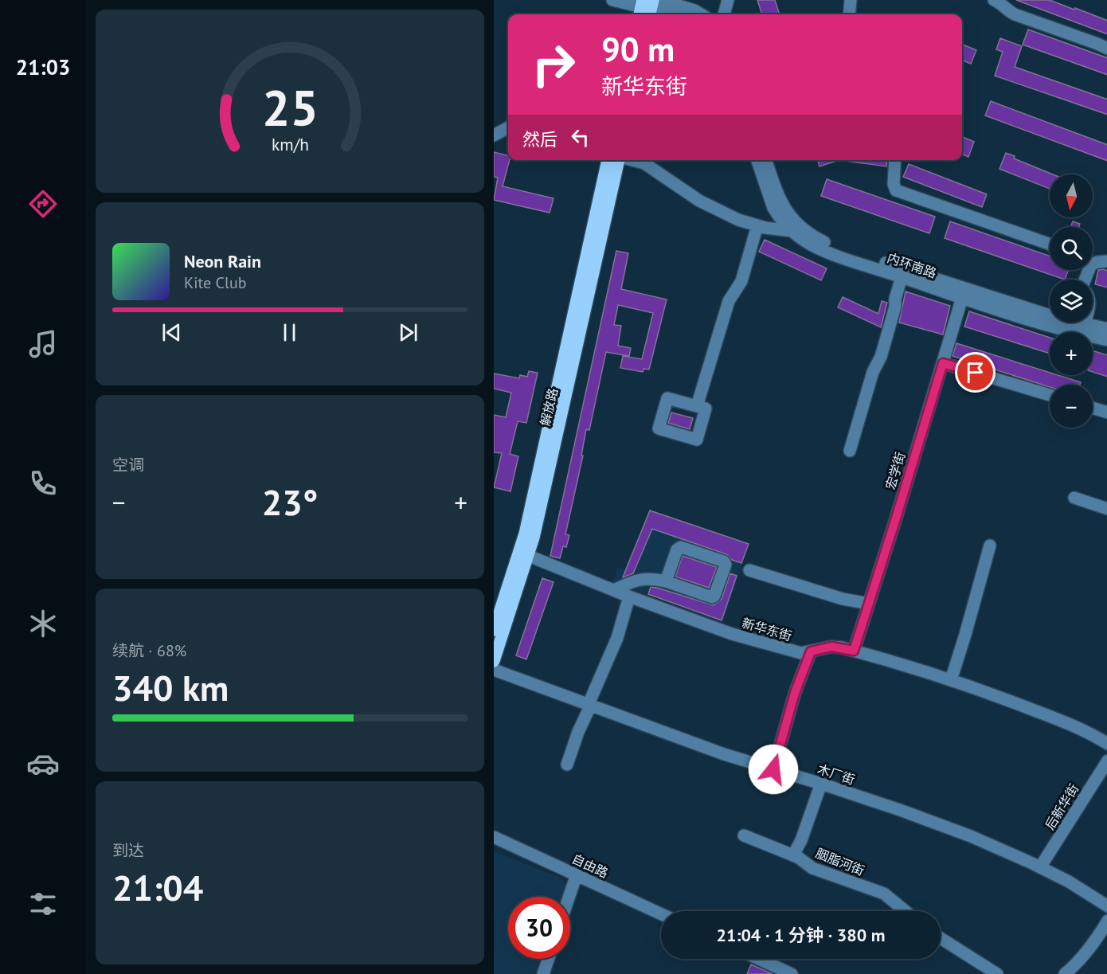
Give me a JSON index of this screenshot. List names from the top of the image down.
{
  "streets": {
    "main road": ["解放路"],
    "street": [
      "内环南路",
      "宏学街",
      "新华东街",
      "木厂街",
      "后新华街",
      "胭脂河街",
      "自由路"
    ]
  },
  "crossings": [
    ["内环南路", "宏学街"],
    ["解放路", "新华东街"],
    ["宏学街", "新华东街"],
    ["木厂街", "后新华街"],
    ["木厂街", "胭脂河街"]
  ],
  "north": "bottom",
  "page": {
    "tabs": "21:03",
    "turn": ["90 m", "新华东街"],
    "then": "然后",
    "map_buttons": ["+", "−"],
    "song": ["Neon Rain", "Kite Club"],
    "tile": [
      "空调",
      ["续航 · 68%", "340 km"],
      ["到达", "21:04"]
    ],
    "heat": ["−", "23°", "+"],
    "limit": "30",
    "trip": "21:04 · 1 分钟 · 380 m",
    "gauge": ["25", "km/h"]
  }
}
